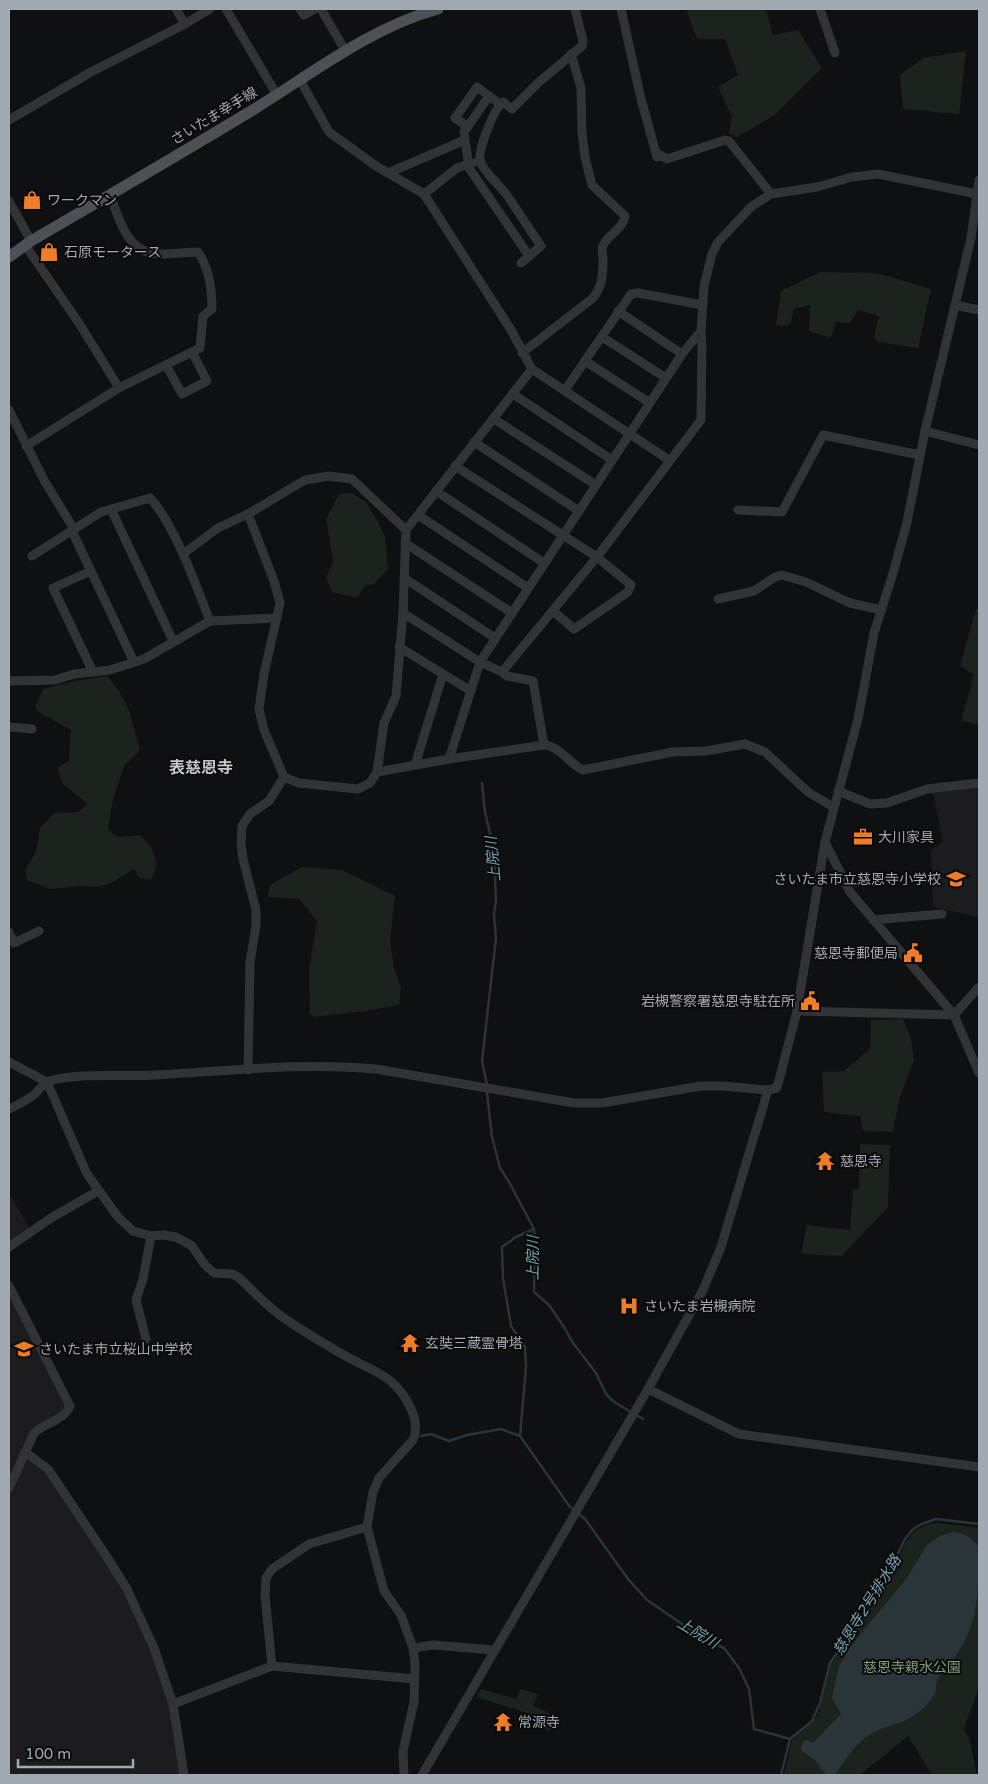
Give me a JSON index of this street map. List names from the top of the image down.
{
  "streets": {
    "main road": ["さいたま幸手線"]
  },
  "districts": ["表慈恩寺"],
  "water": ["上院川", "慈恩寺2号排水路"],
  "parks": ["慈恩寺親水公園"],
  "places": {
    "shop": ["ワークマン", "石原モータース"],
    "office": ["大川家具"],
    "school or university": ["さいたま市立慈恩寺小学校", "さいたま市立桜山中学校"],
    "public building": ["慈恩寺郵便局", "岩槻警察署慈恩寺駐在所"],
    "temple": ["慈恩寺", "玄奘三蔵霊骨塔", "常源寺"],
    "hospital": ["さいたま岩槻病院"]
  },
  "scale_bar": "100 m"
}
